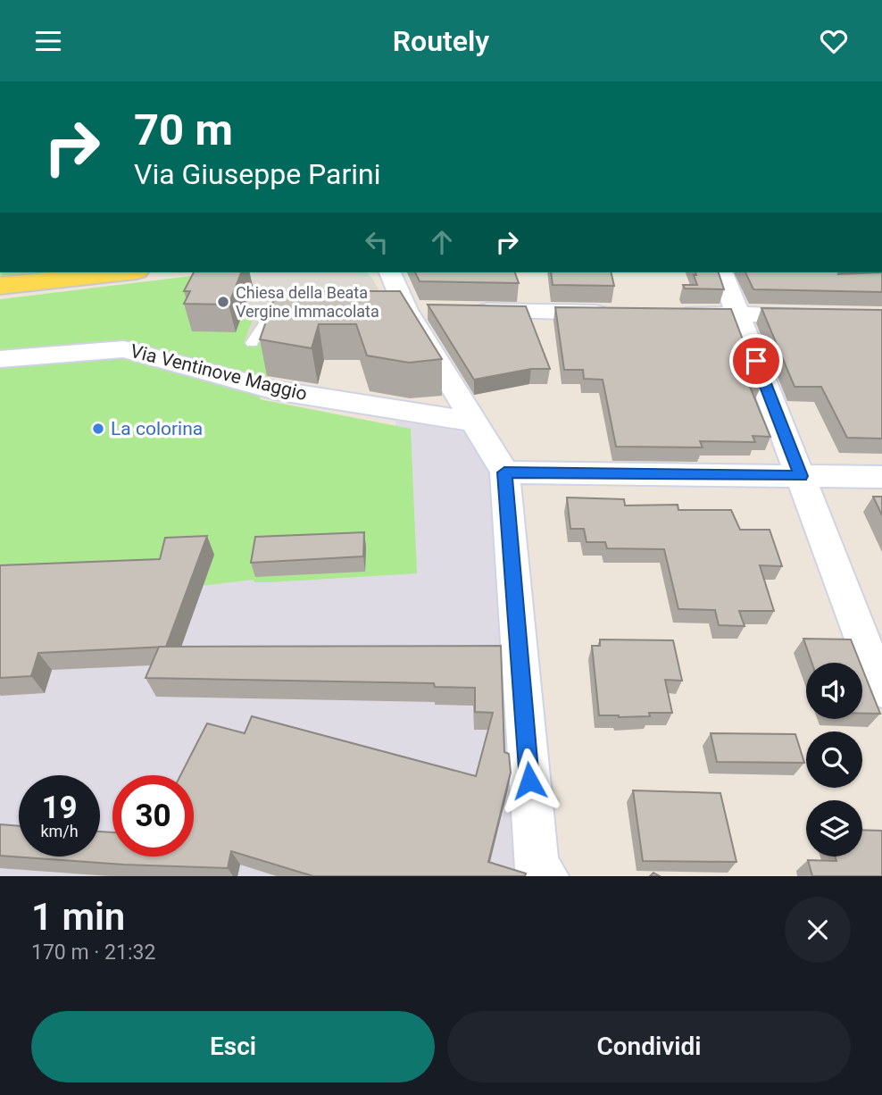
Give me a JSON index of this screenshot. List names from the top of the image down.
{
  "streets": {
    "street": ["Via Ventinove Maggio"]
  },
  "places": ["Chiesa della Beata Vergine Immacolata", "La colorina"],
  "page": {
    "header": "Routely",
    "turn": ["70 m", "Via Giuseppe Parini"],
    "speed": "19 km/h",
    "limit": "30",
    "heading": ["1 min", "170 m · 21:32"],
    "buttons": ["Esci", "Condividi"]
  }
}
